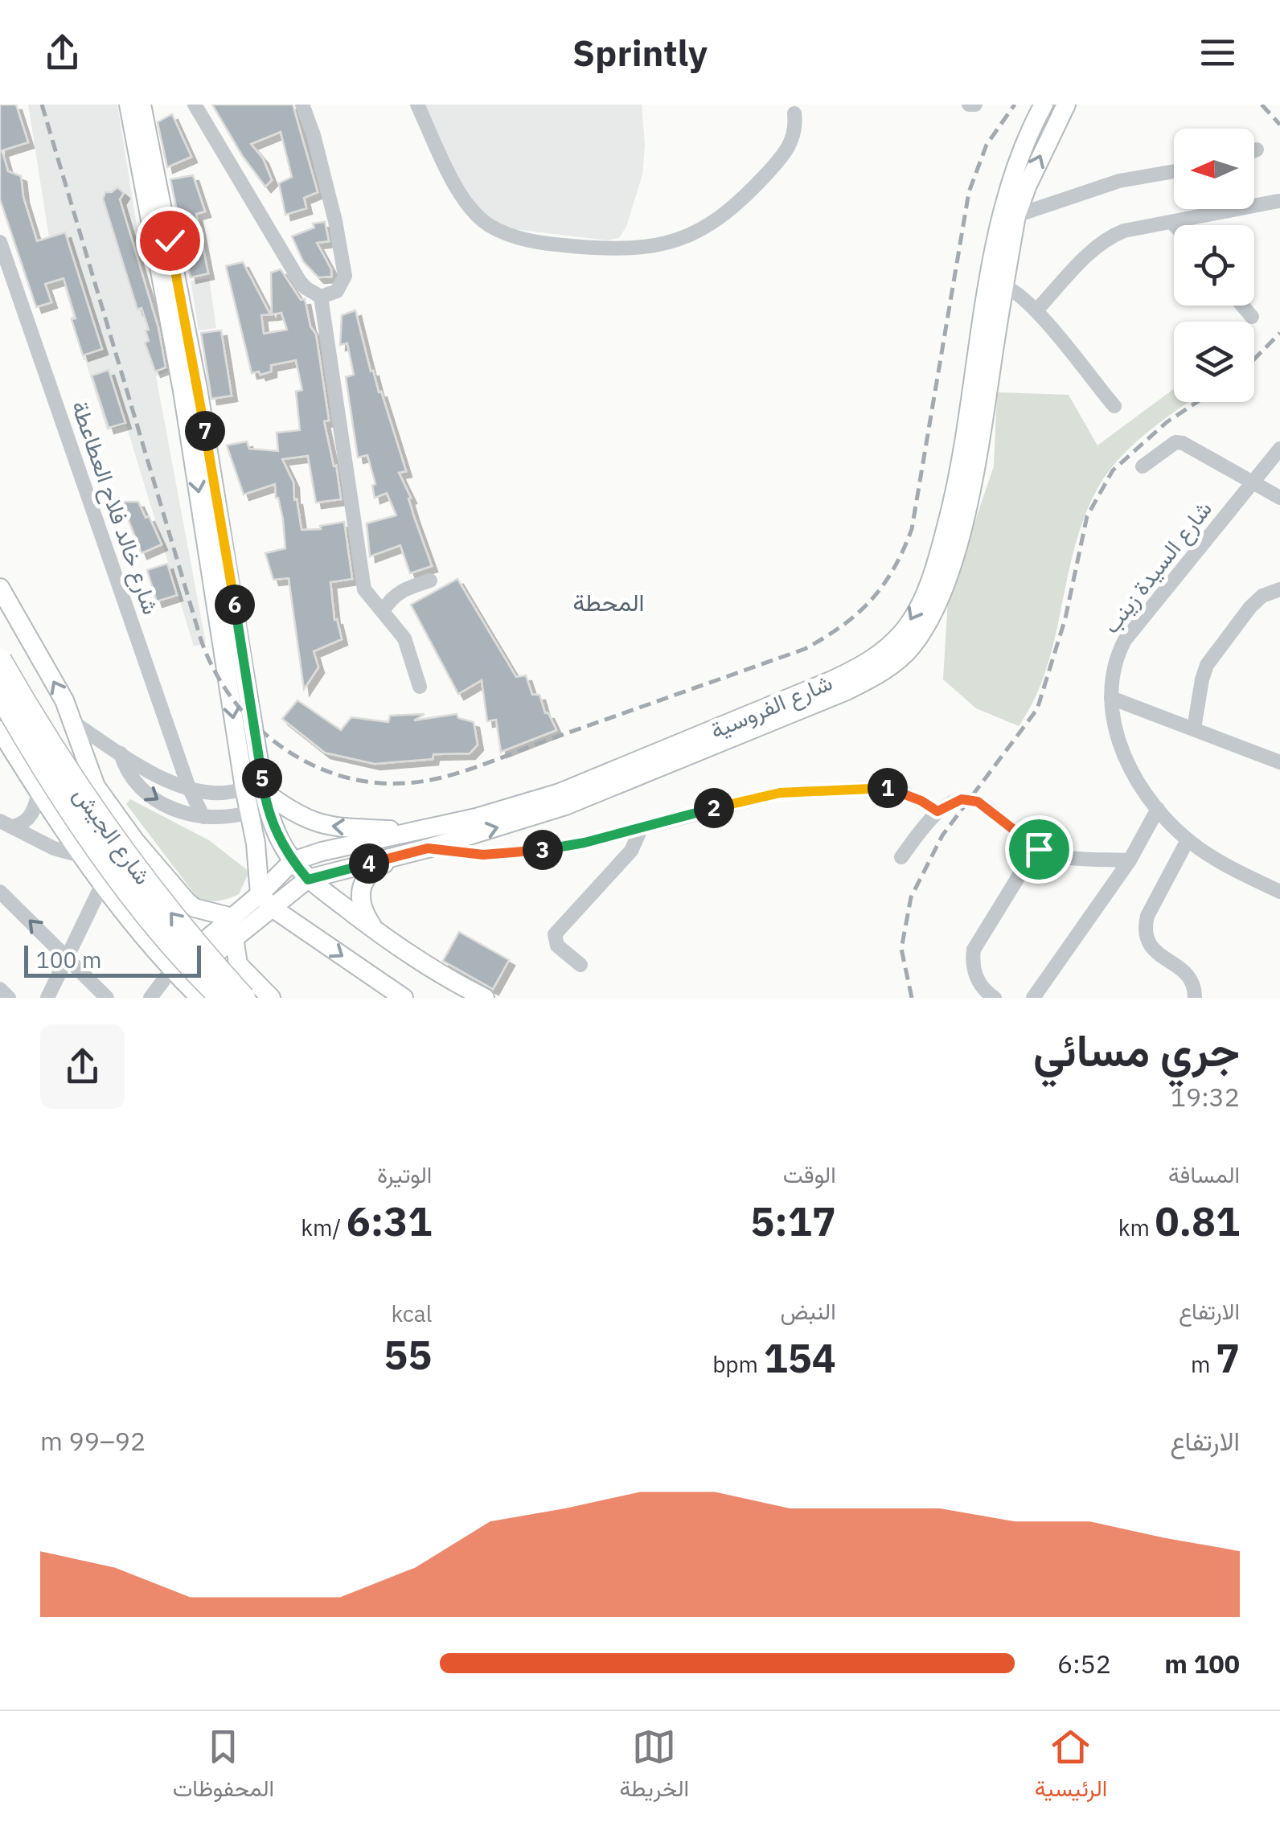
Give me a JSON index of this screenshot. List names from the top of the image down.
{
  "streets": {
    "highway": ["شارع الجيش"],
    "main road": ["شارع الفروسية"],
    "street": ["شارع خالد فلاح العطاعطة", "شارع السيدة زينب"]
  },
  "districts": ["المحطة"],
  "scale_bar": "100 m",
  "north": "left",
  "page": {
    "header": "Sprintly",
    "pins": [
      "7",
      "6",
      "5",
      "1",
      "2",
      "3",
      "4"
    ],
    "scale": "100 m",
    "heading": ["جري مسائي", "19:32"],
    "stats": [
      ["المسافة", "0.81 km"],
      ["الوقت", "5:17"],
      ["الوتيرة", "6:31 /km"],
      ["الارتفاع", "7 m"],
      ["النبض", "154 bpm"],
      ["kcal", "55"]
    ],
    "chart": ["الارتفاع", "92–99 m"],
    "list": [
      {
        "name": "100 m",
        "note": "6:52"
      }
    ],
    "tabs": ["الرئيسية", "الخريطة", "المحفوظات"]
  }
}
